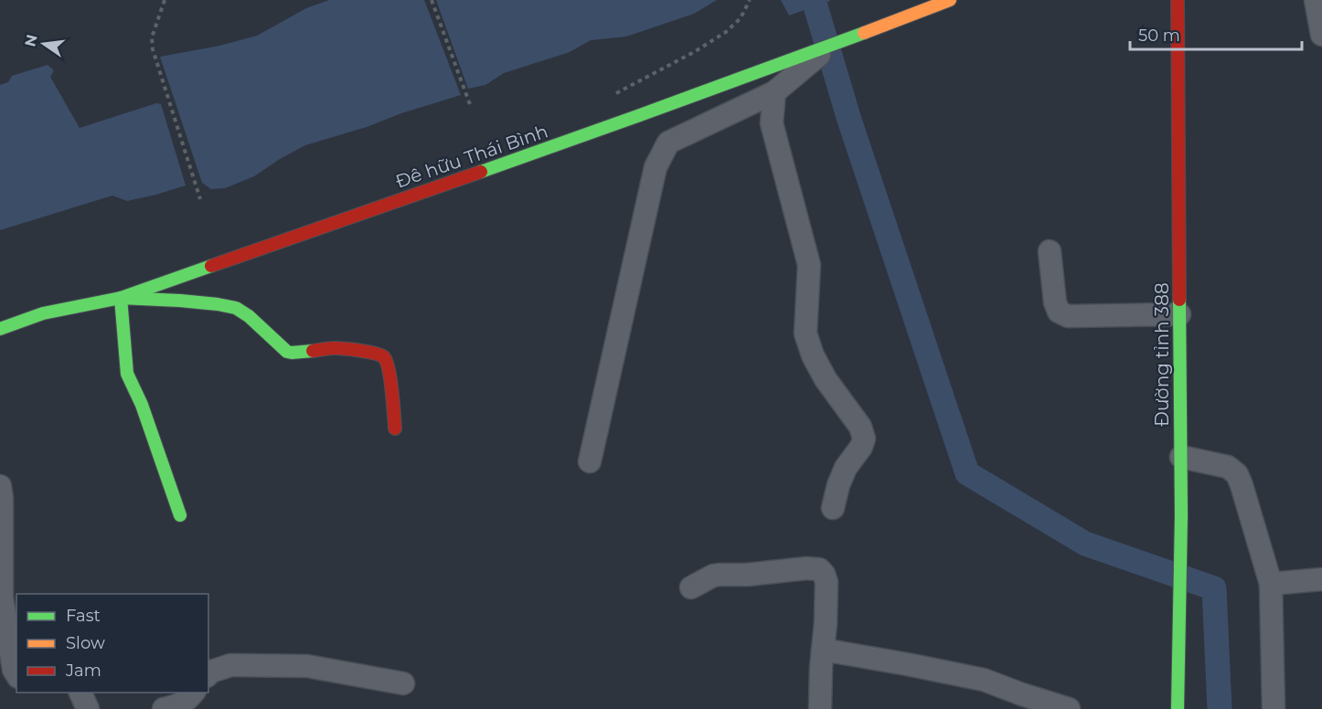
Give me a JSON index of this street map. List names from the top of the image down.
{
  "streets": {
    "main road": ["Đê hữu Thái Bình", "Đường tỉnh 388"]
  },
  "legend": ["Fast", "Slow", "Jam"],
  "scale_bar": "50 m",
  "north": "left"
}
